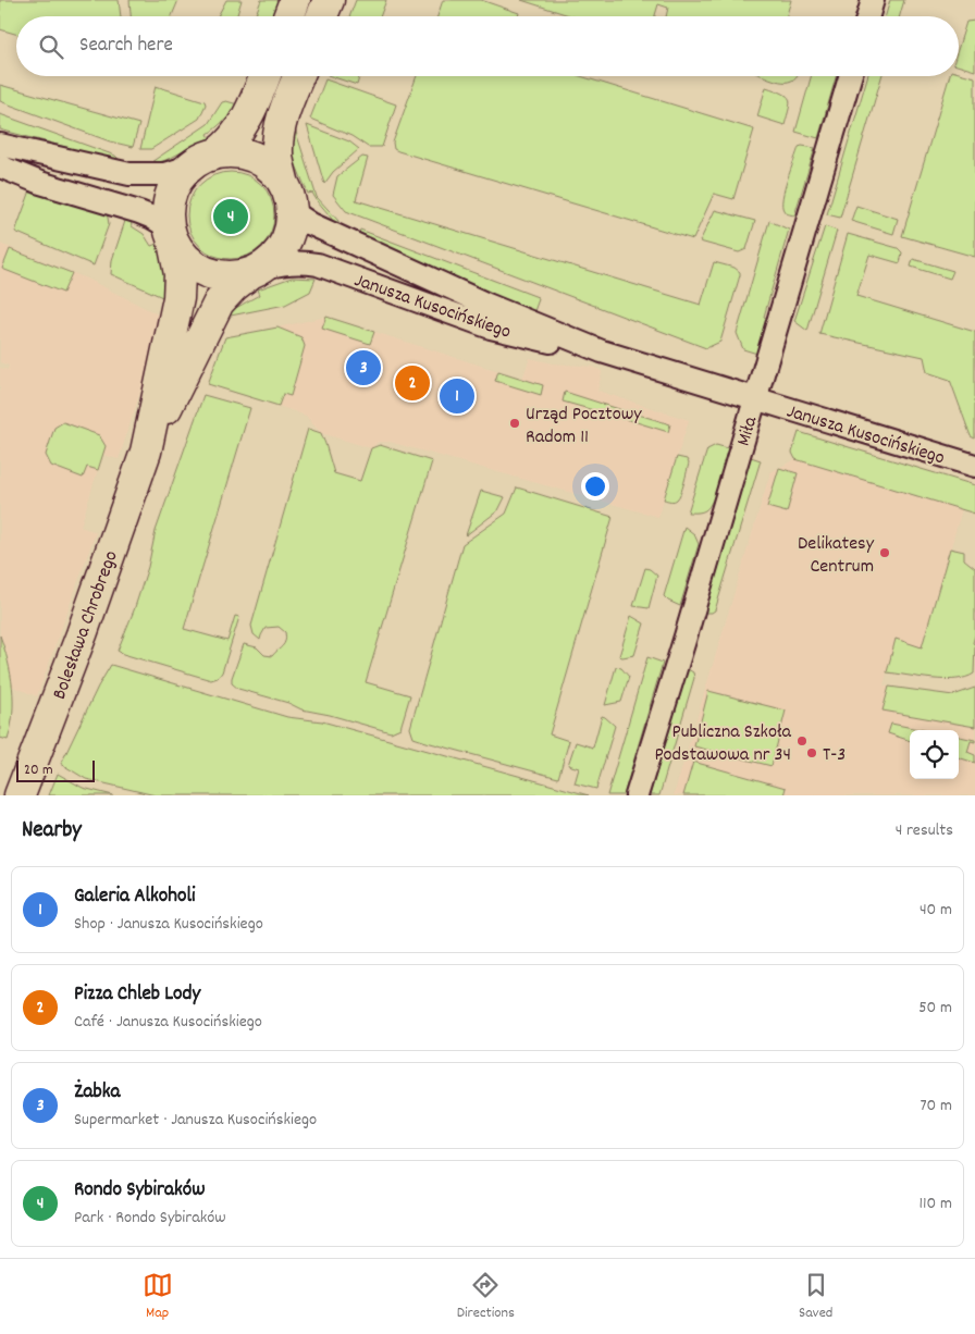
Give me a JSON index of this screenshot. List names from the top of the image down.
{
  "streets": {
    "street": ["Janusza Kusocińskiego", "Miła", "Bolesława Chrobrego"]
  },
  "crossings": [
    ["Janusza Kusocińskiego", "Miła"],
    ["Janusza Kusocińskiego", "Bolesława Chrobrego"]
  ],
  "places": [
    "Urząd Pocztowy Radom 11",
    "Delikatesy Centrum",
    "Publiczna Szkoła Podstawowa nr 34",
    "T-3"
  ],
  "scale_bar": "20 m",
  "page": {
    "search": "Search here",
    "pins": [
      "4",
      "3",
      "2",
      "1"
    ],
    "scale": "20 m",
    "heading": ["Nearby", "4 results"],
    "list": [
      {
        "mark": "1",
        "name": "Galeria Alkoholi",
        "note": "Shop · Janusza Kusocińskiego",
        "value": "40 m"
      },
      {
        "mark": "2",
        "name": "Pizza Chleb Lody",
        "note": "Café · Janusza Kusocińskiego",
        "value": "50 m"
      },
      {
        "mark": "3",
        "name": "Żabka",
        "note": "Supermarket · Janusza Kusocińskiego",
        "value": "70 m"
      },
      {
        "mark": "4",
        "name": "Rondo Sybiraków",
        "note": "Park · Rondo Sybiraków",
        "value": "110 m"
      }
    ],
    "nav": ["Map", "Directions", "Saved"]
  }
}
